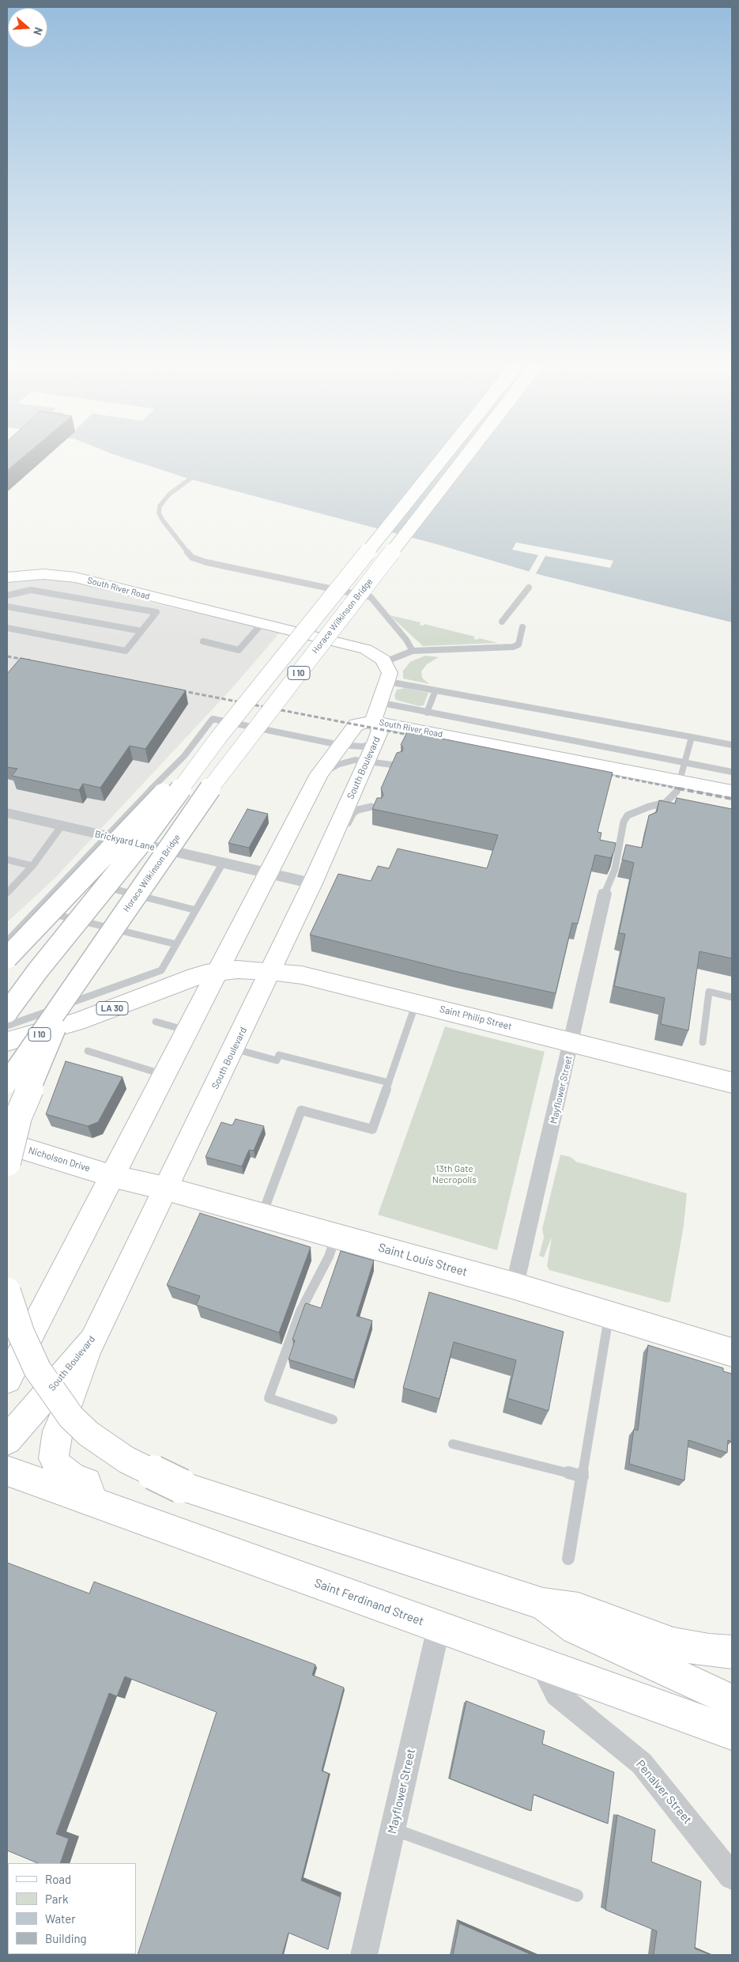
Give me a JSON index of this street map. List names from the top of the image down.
{
  "streets": {
    "main road": [
      "South River Road",
      "Horace Wilkinson Bridge",
      "I 10",
      "South Boulevard",
      "LA 30",
      "Saint Philip Street",
      "Nicholson Drive",
      "Saint Louis Street",
      "Saint Ferdinand Street"
    ],
    "street": ["Brickyard Lane", "Mayflower Street", "Penalver Street"]
  },
  "crossings": [
    ["South River Road", "South Boulevard"],
    ["Horace Wilkinson Bridge", "I 10"],
    ["South Boulevard", "Brickyard Lane"],
    ["South Boulevard", "LA 30"],
    ["South Boulevard", "Saint Philip Street"],
    ["South Boulevard", "Nicholson Drive"],
    ["South Boulevard", "Saint Louis Street"],
    ["LA 30", "Saint Philip Street"],
    ["Saint Philip Street", "Mayflower Street"],
    ["Mayflower Street", "Saint Louis Street"],
    ["Mayflower Street", "Saint Ferdinand Street"],
    ["Nicholson Drive", "Saint Louis Street"],
    ["Saint Ferdinand Street", "Penalver Street"]
  ],
  "parks": ["13th Gate Necropolis"],
  "legend": [
    "Road",
    "Park",
    "Water",
    "Building"
  ],
  "north": "right"
}
